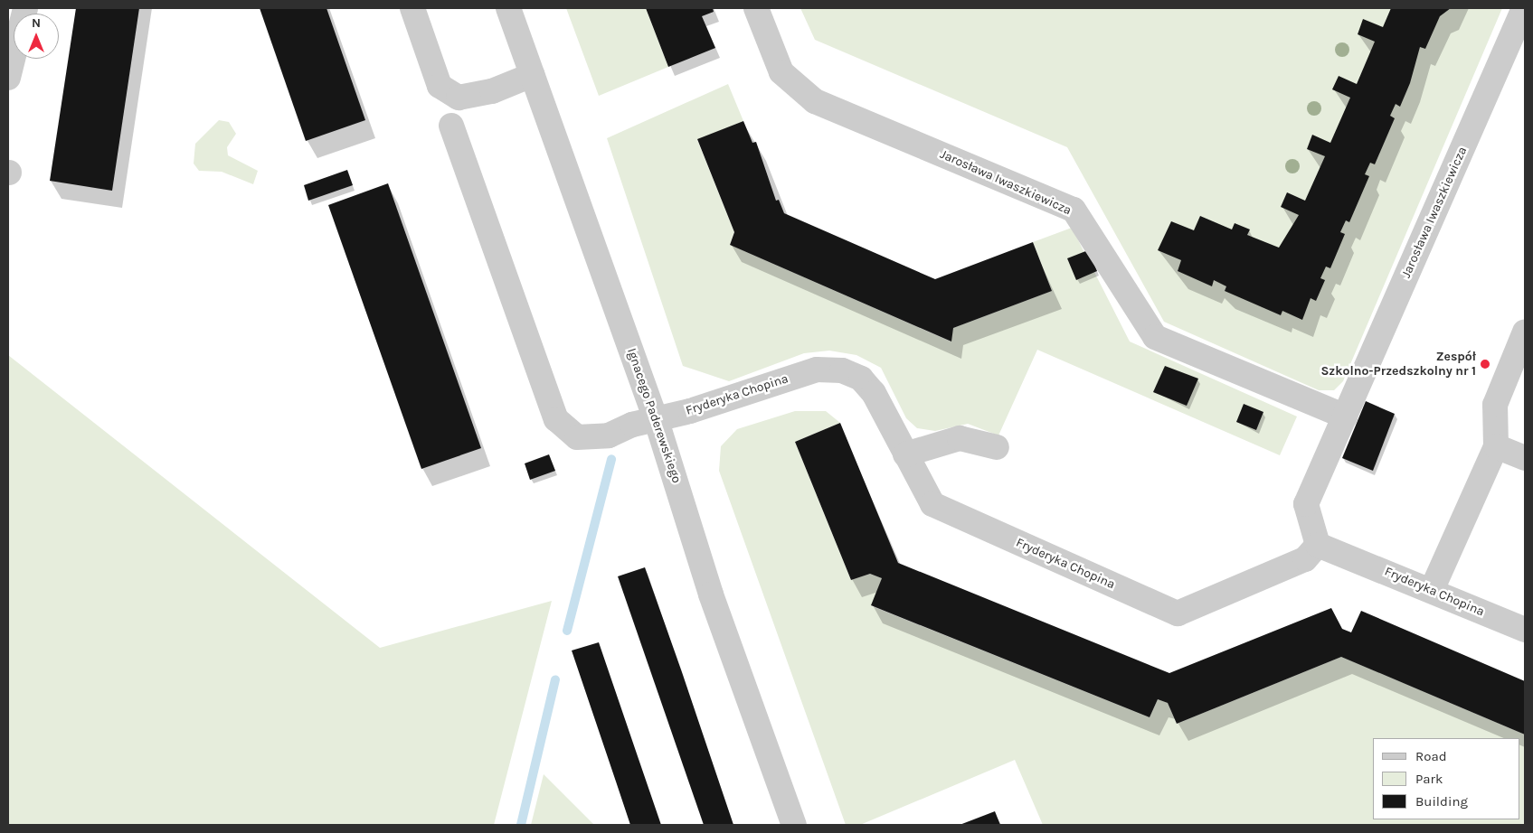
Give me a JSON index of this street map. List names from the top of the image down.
{
  "streets": {
    "street": ["Jarosława Iwaszkiewicza", "Fryderyka Chopina", "Ignacego Paderewskiego"]
  },
  "crossings": [
    ["Jarosława Iwaszkiewicza", "Fryderyka Chopina"],
    ["Fryderyka Chopina", "Ignacego Paderewskiego"]
  ],
  "places": ["Zespół Szkolno-Przedszkolny nr 1"],
  "legend": ["Road", "Park", "Building"],
  "north": "top"
}
